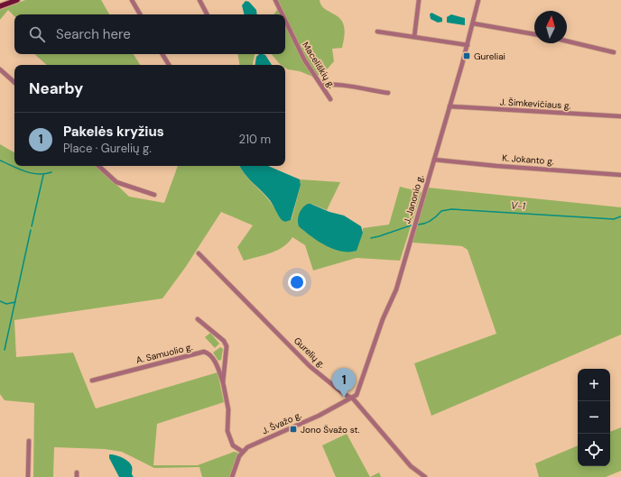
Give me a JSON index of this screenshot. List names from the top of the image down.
{
  "streets": {
    "street": [
      "Maceliškių g.",
      "J. Šimkevičiaus g.",
      "K. Jokanto g.",
      "J. Janonio g.",
      "Gurelių g.",
      "A. Samuolio g.",
      "J. Švažo g."
    ]
  },
  "crossings": [
    ["J. Šimkevičiaus g.", "J. Janonio g."],
    ["K. Jokanto g.", "J. Janonio g."],
    ["J. Janonio g.", "Gurelių g."],
    ["J. Janonio g.", "J. Švažo g."],
    ["Gurelių g.", "J. Švažo g."]
  ],
  "water": ["V-1"],
  "places": {
    "transit": ["Gureliai", "Jono Švažo st."]
  },
  "north": "top",
  "page": {
    "search": "Search here",
    "heading": "Nearby",
    "list": [
      {
        "mark": "1",
        "name": "Pakelės kryžius",
        "note": "Place · Gurelių g.",
        "value": "210 m"
      }
    ],
    "pins": "1",
    "map_buttons": ["+", "−"]
  }
}
